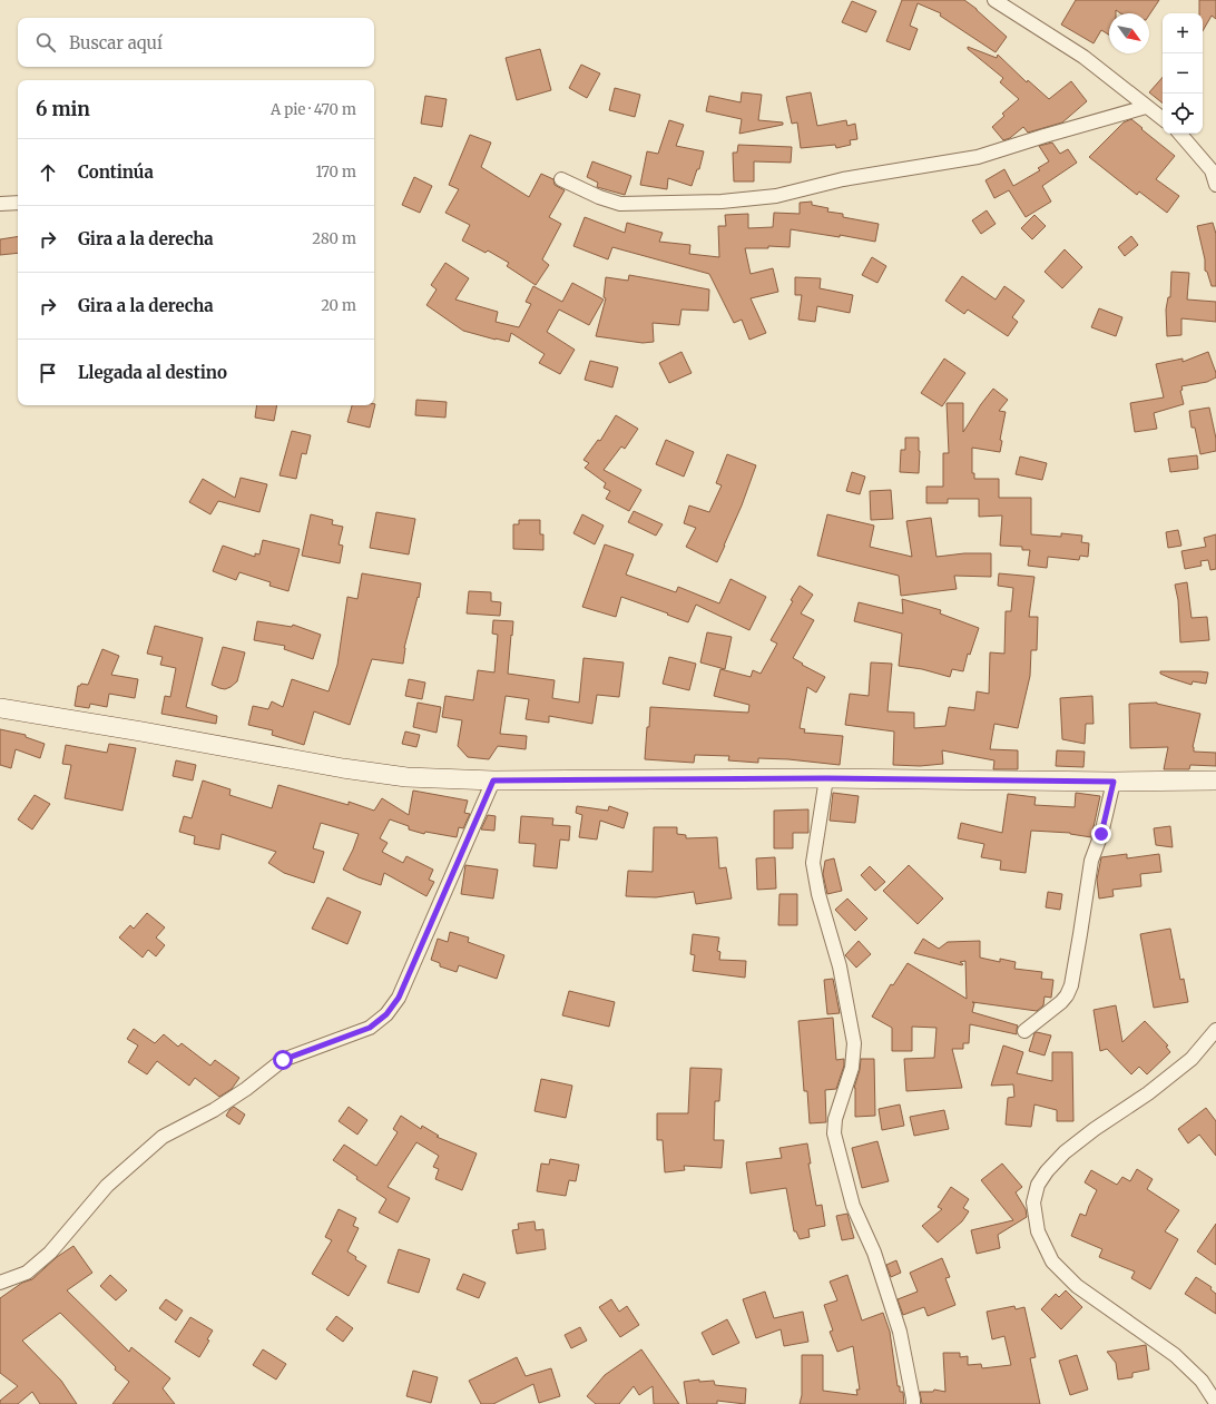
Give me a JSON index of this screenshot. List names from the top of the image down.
{
  "north": "bottom right",
  "page": {
    "map_buttons": ["+", "−"],
    "search": "Buscar aquí",
    "heading": ["6 min", "A pie · 470 m"],
    "list": [
      ["Continúa", "170 m"],
      ["Gira a la derecha", "280 m"],
      ["Gira a la derecha", "20 m"],
      "Llegada al destino"
    ]
  }
}
